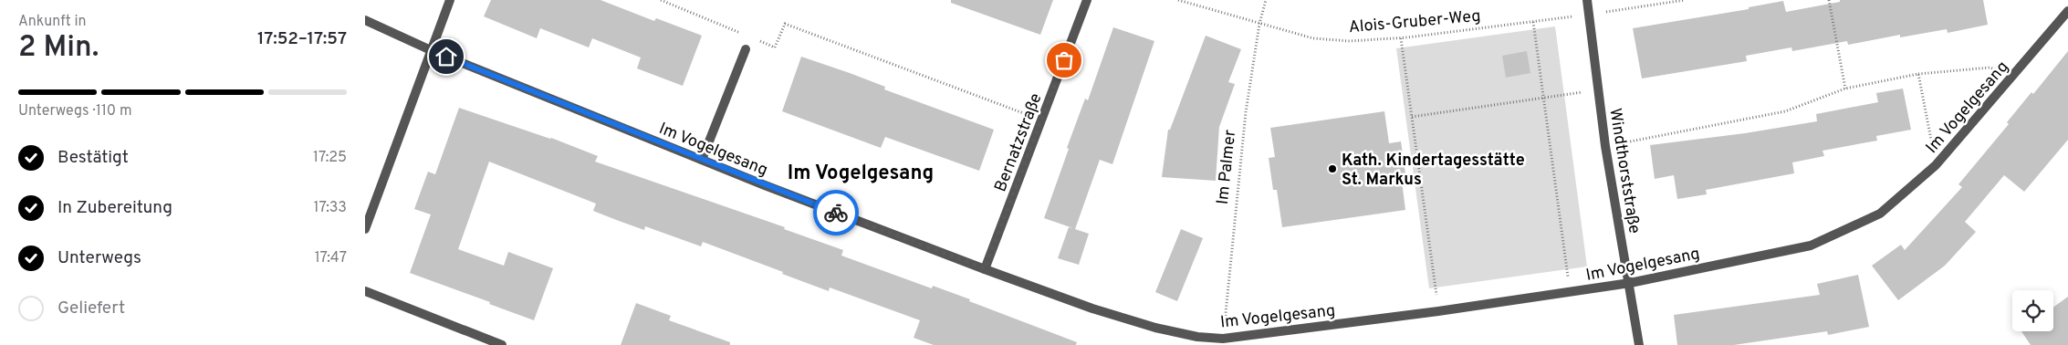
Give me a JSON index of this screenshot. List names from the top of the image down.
{
  "streets": {
    "street": ["Im Vogelgesang", "Bernatzstraße", "Windthorststraße"],
    "path": ["Alois-Gruber-Weg", "Im Palmer"]
  },
  "crossings": [
    ["Alois-Gruber-Weg", "Im Palmer"],
    ["Alois-Gruber-Weg", "Windthorststraße"],
    ["Im Vogelgesang", "Bernatzstraße"],
    ["Im Vogelgesang", "Im Palmer"],
    ["Im Vogelgesang", "Windthorststraße"]
  ],
  "districts": ["Im Vogelgesang"],
  "places": ["Kath. Kindertagesstätte St. Markus"],
  "page": {
    "heading": ["2 Min.", "Ankunft in", "17:52–17:57"],
    "bar": "Unterwegs · 110 m",
    "list": [
      ["Bestätigt", "17:25"],
      ["In Zubereitung", "17:33"],
      ["Unterwegs", "17:47"],
      "Geliefert"
    ]
  }
}
